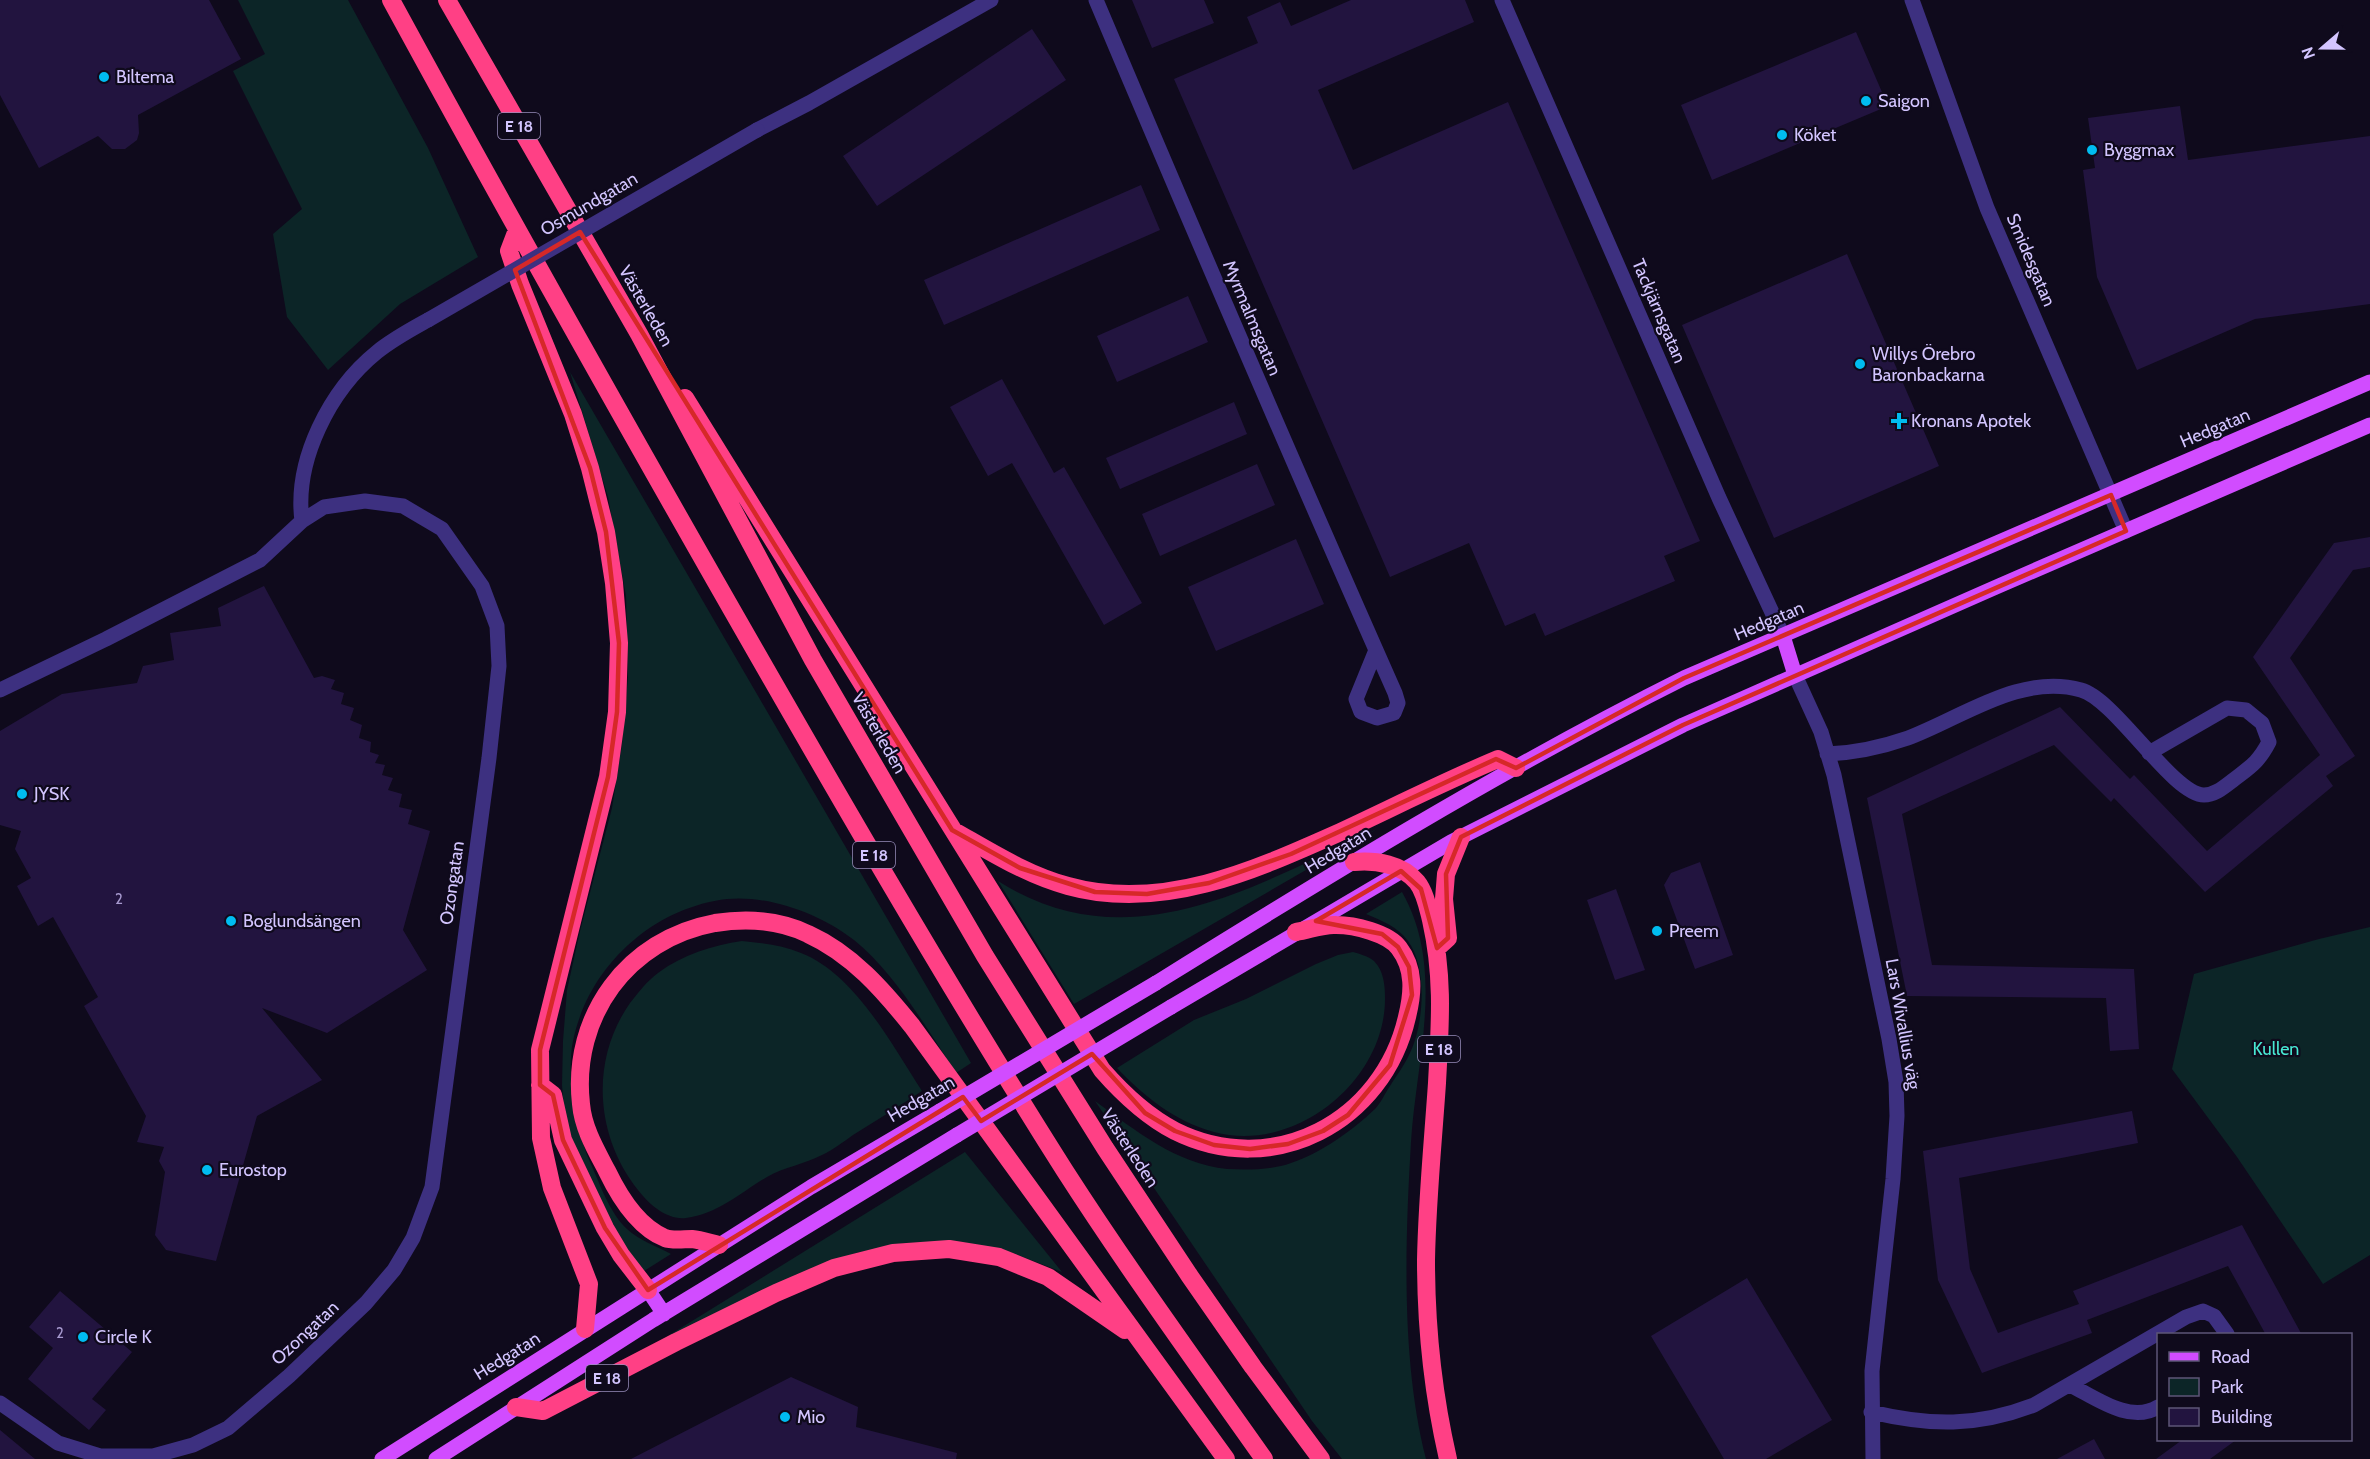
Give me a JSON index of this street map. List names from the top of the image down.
{
  "streets": {
    "highway": ["E 18", "Västerleden"],
    "main road": ["Hedgatan"],
    "street": [
      "Osmundgatan",
      "Smidesgatan",
      "Tackjärnsgatan",
      "Myrmalmsgatan",
      "Ozongatan",
      "Lars Wivallius väg"
    ]
  },
  "crossings": [
    ["E 18", "Västerleden"],
    ["E 18", "Hedgatan"],
    ["Osmundgatan", "Ozongatan"],
    ["Smidesgatan", "Hedgatan"],
    ["Tackjärnsgatan", "Hedgatan"]
  ],
  "parks": ["Kullen"],
  "places": {
    "other": [
      "Biltema",
      "Saigon",
      "Köket",
      "Byggmax",
      "Willys Örebro Baronbackarna",
      "JYSK",
      "Boglundsängen",
      "Preem",
      "Eurostop",
      "Circle K",
      "Mio"
    ],
    "health": ["Kronans Apotek"]
  },
  "house_numbers": ["2", "2"],
  "legend": ["Road", "Park", "Building"],
  "north": "left"
}
